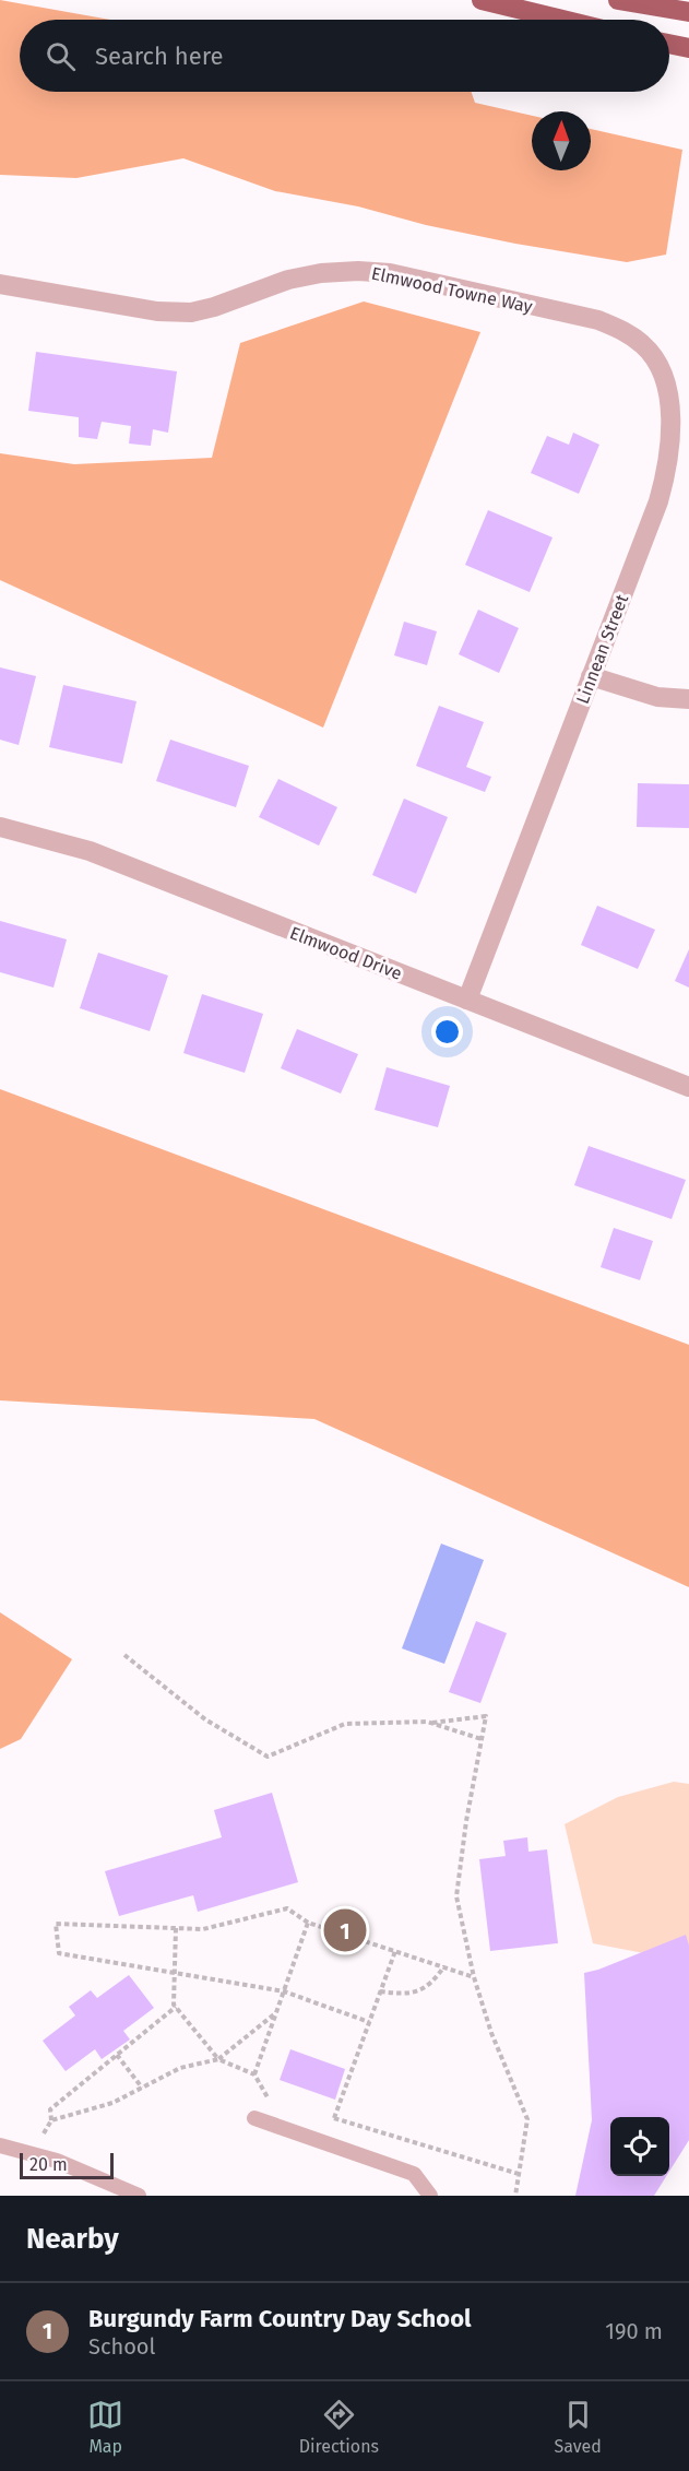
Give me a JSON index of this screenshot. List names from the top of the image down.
{
  "streets": {
    "street": ["Elmwood Towne Way", "Linnean Street", "Elmwood Drive"]
  },
  "crossings": [
    ["Elmwood Towne Way", "Linnean Street"],
    ["Linnean Street", "Elmwood Drive"]
  ],
  "scale_bar": "20 m",
  "north": "top",
  "page": {
    "search": "Search here",
    "pins": "1",
    "scale": "20 m",
    "heading": "Nearby",
    "list": [
      {
        "mark": "1",
        "name": "Burgundy Farm Country Day School",
        "note": "School",
        "value": "190 m"
      }
    ],
    "nav": ["Map", "Directions", "Saved"]
  }
}
